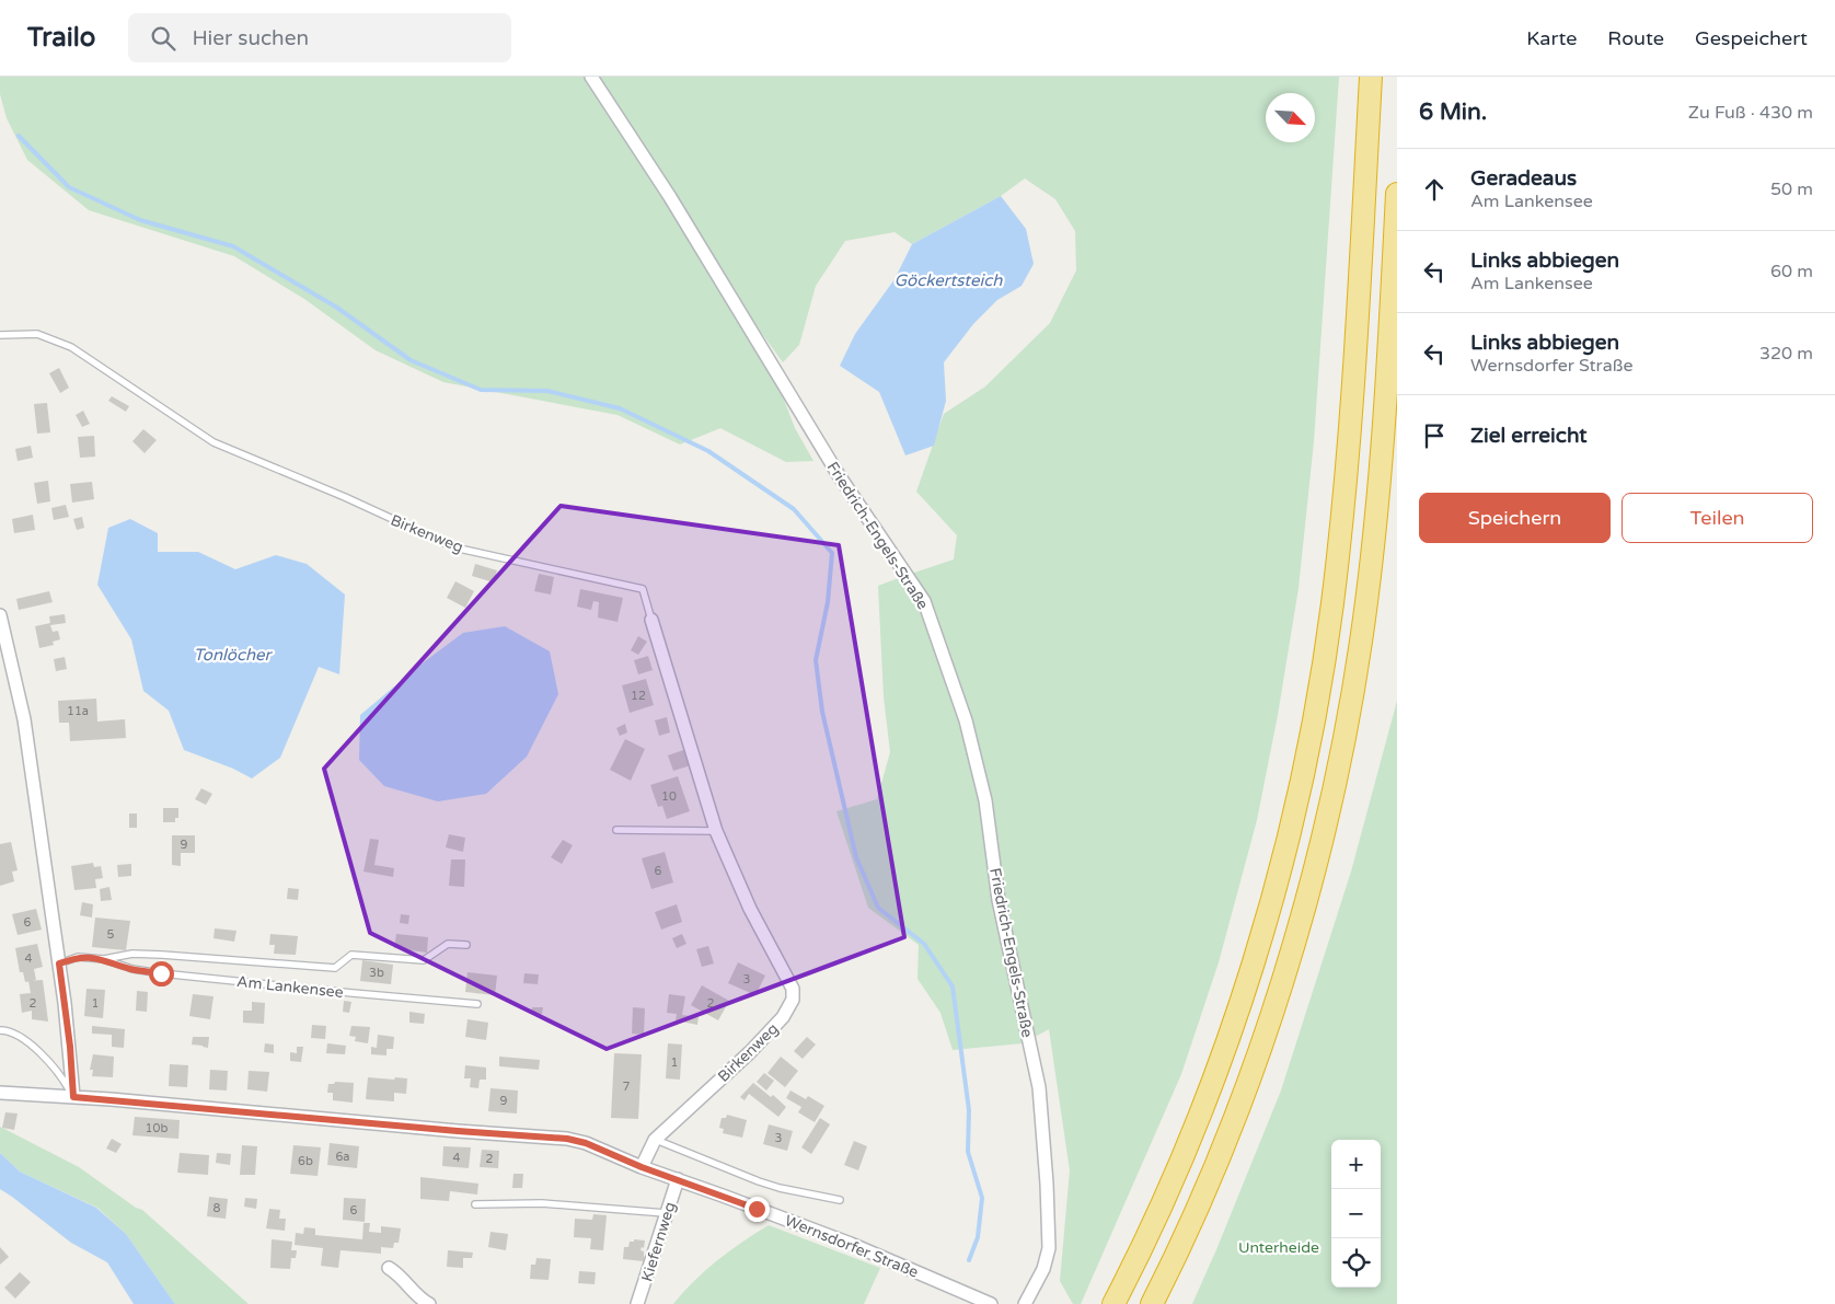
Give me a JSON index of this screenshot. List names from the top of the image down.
{
  "streets": {
    "street": [
      "Birkenweg",
      "Friedrich-Engels-Straße",
      "Kiefernweg",
      "Wernsdorfer Straße"
    ],
    "lane": ["Am Lankensee"]
  },
  "crossings": [
    ["Birkenweg", "Wernsdorfer Straße"],
    ["Kiefernweg", "Wernsdorfer Straße"]
  ],
  "water": ["Göckertsteich", "Tonlöcher"],
  "parks": ["Unterheide"],
  "house_numbers": [
    "12",
    "11a",
    "10",
    "9",
    "6",
    "6",
    "5",
    "4",
    "3b",
    "3",
    "2",
    "1",
    "2",
    "1",
    "7",
    "9",
    "10b",
    "3",
    "6a",
    "4",
    "2",
    "6b",
    "8",
    "6"
  ],
  "north": "bottom right",
  "page": {
    "header": "Trailo",
    "search": "Hier suchen",
    "nav": ["Karte", "Route", "Gespeichert"],
    "heading": ["6 Min.", "Zu Fuß · 430 m"],
    "list": [
      ["Geradeaus", "Am Lankensee", "50 m"],
      ["Links abbiegen", "Am Lankensee", "60 m"],
      ["Links abbiegen", "Wernsdorfer Straße", "320 m"],
      "Ziel erreicht"
    ],
    "buttons": ["Speichern", "Teilen"],
    "map_buttons": ["+", "−"]
  }
}
